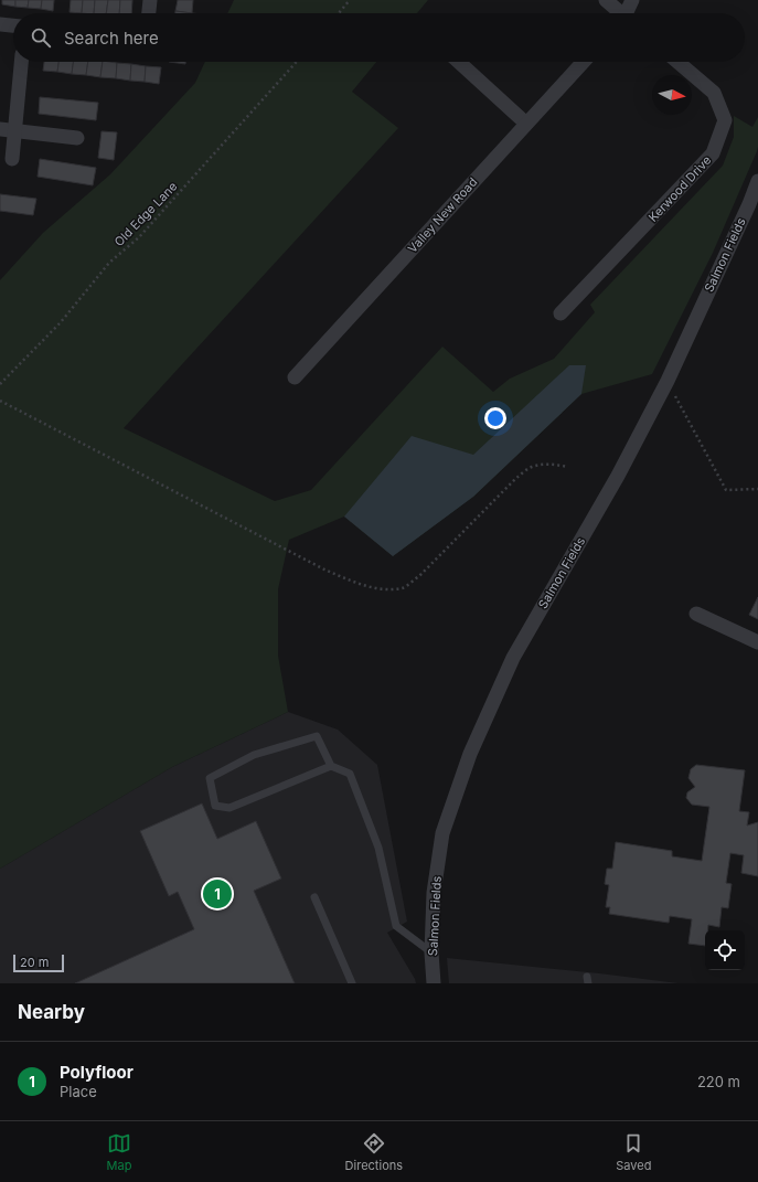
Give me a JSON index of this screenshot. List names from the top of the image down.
{
  "streets": {
    "street": ["Kerwood Drive", "Valley New Road", "Salmon Fields"],
    "path": ["Old Edge Lane"]
  },
  "scale_bar": "20 m",
  "north": "right",
  "page": {
    "search": "Search here",
    "pins": "1",
    "scale": "20 m",
    "heading": "Nearby",
    "list": [
      {
        "mark": "1",
        "name": "Polyfloor",
        "note": "Place",
        "value": "220 m"
      }
    ],
    "nav": ["Map", "Directions", "Saved"]
  }
}
